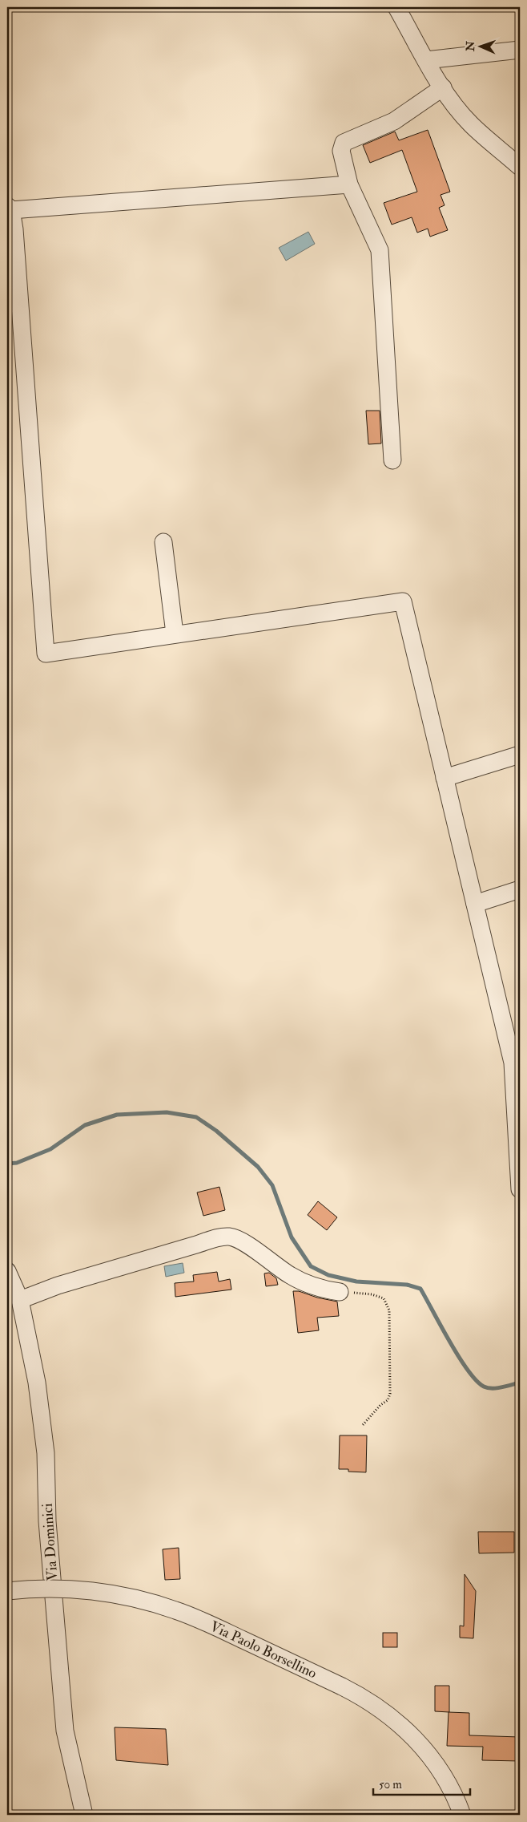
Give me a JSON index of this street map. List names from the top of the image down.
{
  "streets": {
    "street": ["Via Dominici", "Via Paolo Borsellino"]
  },
  "scale_bar": "50 m",
  "north": "left"
}
